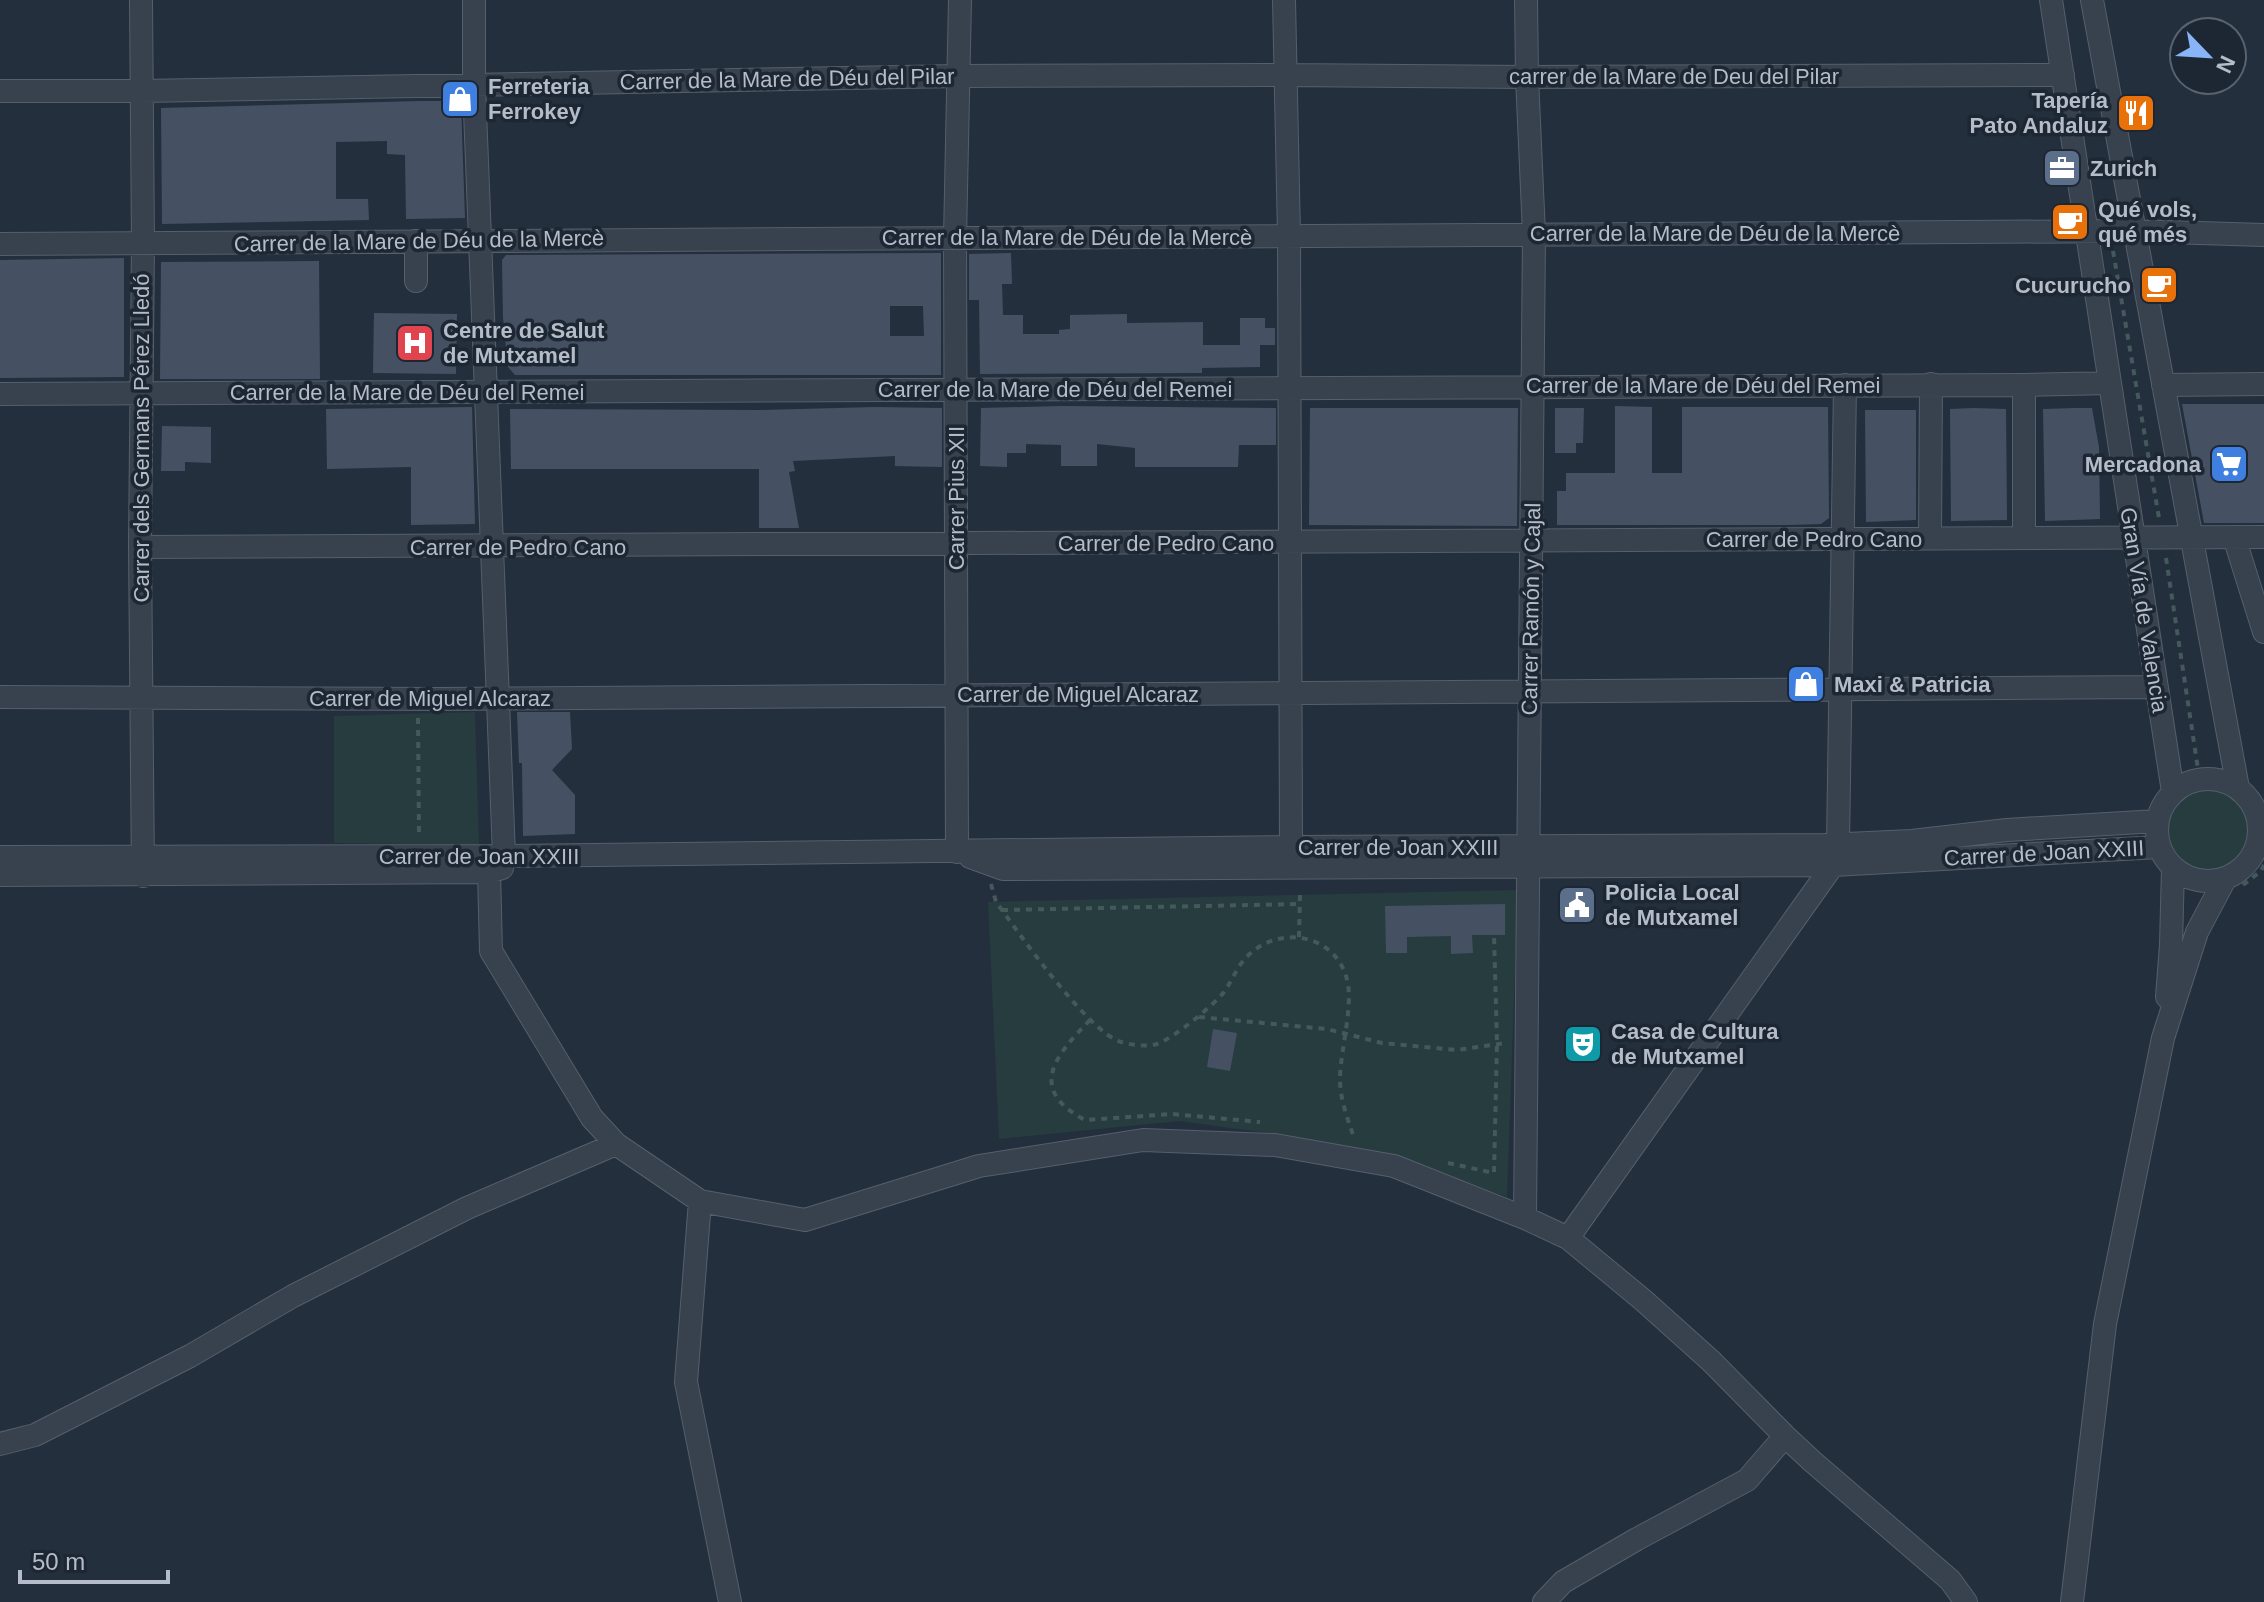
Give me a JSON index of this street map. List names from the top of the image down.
{
  "streets": {
    "street": [
      "carrer de la Mare de Deu del Pilar",
      "Carrer de la Mare de Déu del Pilar",
      "Carrer de la Mare de Déu de la Mercè",
      "Carrer de la Mare de Déu del Remei",
      "Carrer dels Germans Pérez Lledó",
      "Carrer Pius XII",
      "Carrer de Pedro Cano",
      "Carrer Ramón y Cajal",
      "Gran Vía de Valencia",
      "Carrer de Miguel Alcaraz",
      "Carrer de Joan XXIII"
    ]
  },
  "crossings": [
    ["carrer de la Mare de Deu del Pilar", "Carrer de la Mare de Déu del Pilar"],
    ["carrer de la Mare de Deu del Pilar", "Carrer Ramón y Cajal"],
    ["carrer de la Mare de Deu del Pilar", "Gran Vía de Valencia"],
    ["Carrer de la Mare de Déu del Pilar", "Carrer dels Germans Pérez Lledó"],
    ["Carrer de la Mare de Déu del Pilar", "Carrer Pius XII"],
    ["Carrer de la Mare de Déu de la Mercè", "Carrer dels Germans Pérez Lledó"],
    ["Carrer de la Mare de Déu de la Mercè", "Carrer Pius XII"],
    ["Carrer de la Mare de Déu de la Mercè", "Carrer Ramón y Cajal"],
    ["Carrer de la Mare de Déu de la Mercè", "Gran Vía de Valencia"],
    ["Carrer de la Mare de Déu del Remei", "Carrer dels Germans Pérez Lledó"],
    ["Carrer de la Mare de Déu del Remei", "Carrer Pius XII"],
    ["Carrer de la Mare de Déu del Remei", "Carrer Ramón y Cajal"],
    ["Carrer de la Mare de Déu del Remei", "Gran Vía de Valencia"],
    ["Carrer dels Germans Pérez Lledó", "Carrer de Pedro Cano"],
    ["Carrer dels Germans Pérez Lledó", "Carrer de Miguel Alcaraz"],
    ["Carrer dels Germans Pérez Lledó", "Carrer de Joan XXIII"],
    ["Carrer Pius XII", "Carrer de Pedro Cano"],
    ["Carrer Pius XII", "Carrer de Miguel Alcaraz"],
    ["Carrer Pius XII", "Carrer de Joan XXIII"],
    ["Carrer de Pedro Cano", "Carrer Ramón y Cajal"],
    ["Carrer de Pedro Cano", "Gran Vía de Valencia"],
    ["Carrer Ramón y Cajal", "Carrer de Miguel Alcaraz"],
    ["Carrer Ramón y Cajal", "Carrer de Joan XXIII"],
    ["Gran Vía de Valencia", "Carrer de Miguel Alcaraz"],
    ["Gran Vía de Valencia", "Carrer de Joan XXIII"]
  ],
  "places": {
    "shop": ["Ferreteria Ferrokey", "Maxi & Patricia"],
    "restaurant": ["Tapería Pato Andaluz"],
    "office": ["Zurich"],
    "cafe": ["Qué vols, qué més", "Cucurucho"],
    "hospital": ["Centre de Salut de Mutxamel"],
    "supermarket": ["Mercadona"],
    "public building": ["Policia Local de Mutxamel"],
    "theatre": ["Casa de Cultura de Mutxamel"]
  },
  "scale_bar": "50 m",
  "north": "bottom right"
}
